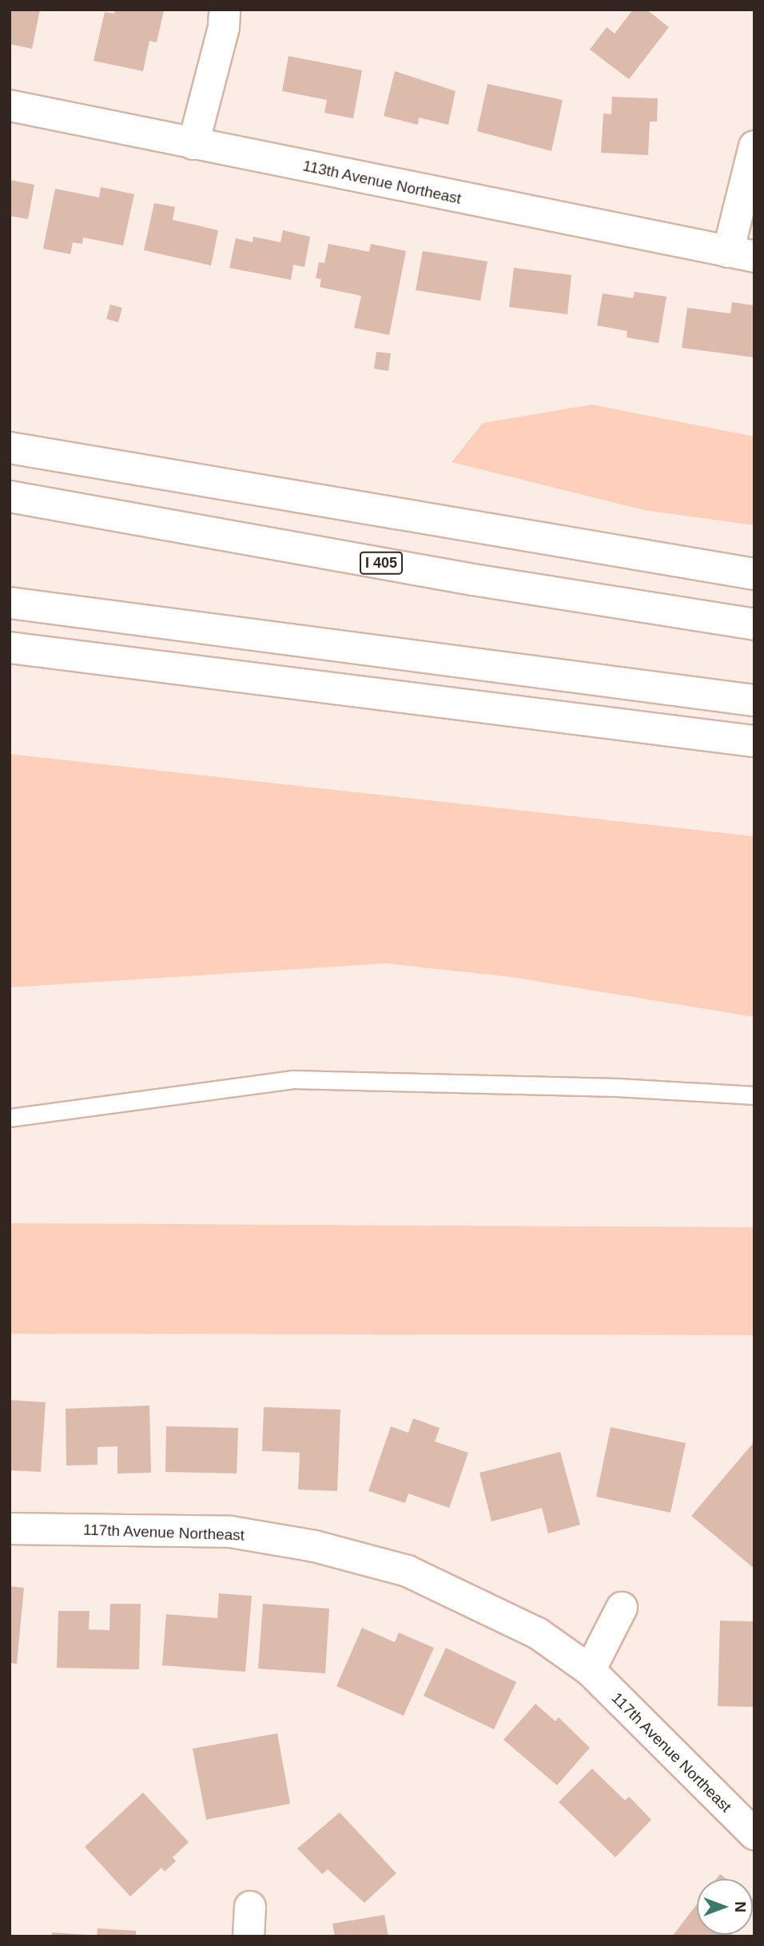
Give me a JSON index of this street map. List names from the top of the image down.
{
  "streets": {
    "main road": ["113th Avenue Northeast", "I 405", "117th Avenue Northeast"]
  },
  "north": "right"
}
